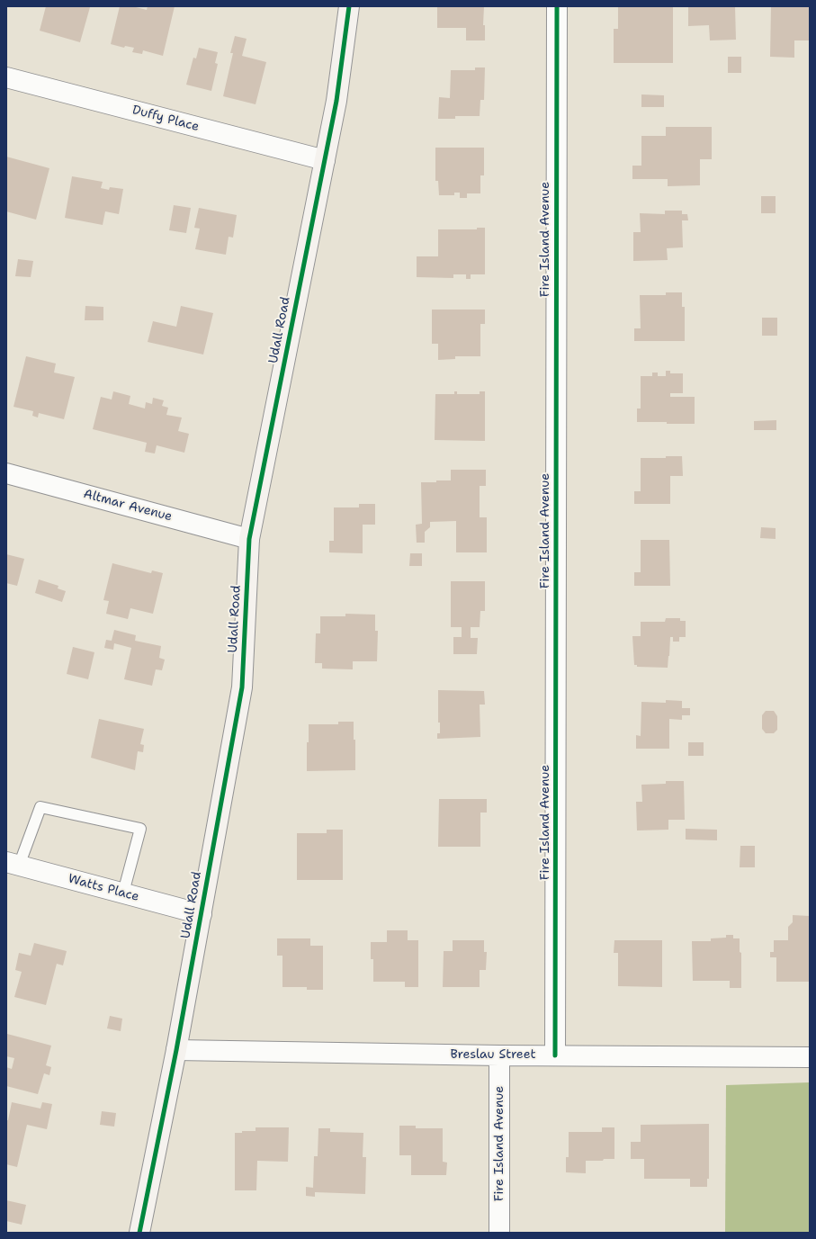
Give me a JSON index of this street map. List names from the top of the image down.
{
  "streets": {
    "street": [
      "Duffy Place",
      "Fire Island Avenue",
      "Udall Road",
      "Altmar Avenue",
      "Watts Place",
      "Breslau Street"
    ]
  },
  "crossings": [
    ["Duffy Place", "Udall Road"],
    ["Fire Island Avenue", "Breslau Street"],
    ["Udall Road", "Altmar Avenue"],
    ["Udall Road", "Watts Place"],
    ["Udall Road", "Breslau Street"]
  ]
}
